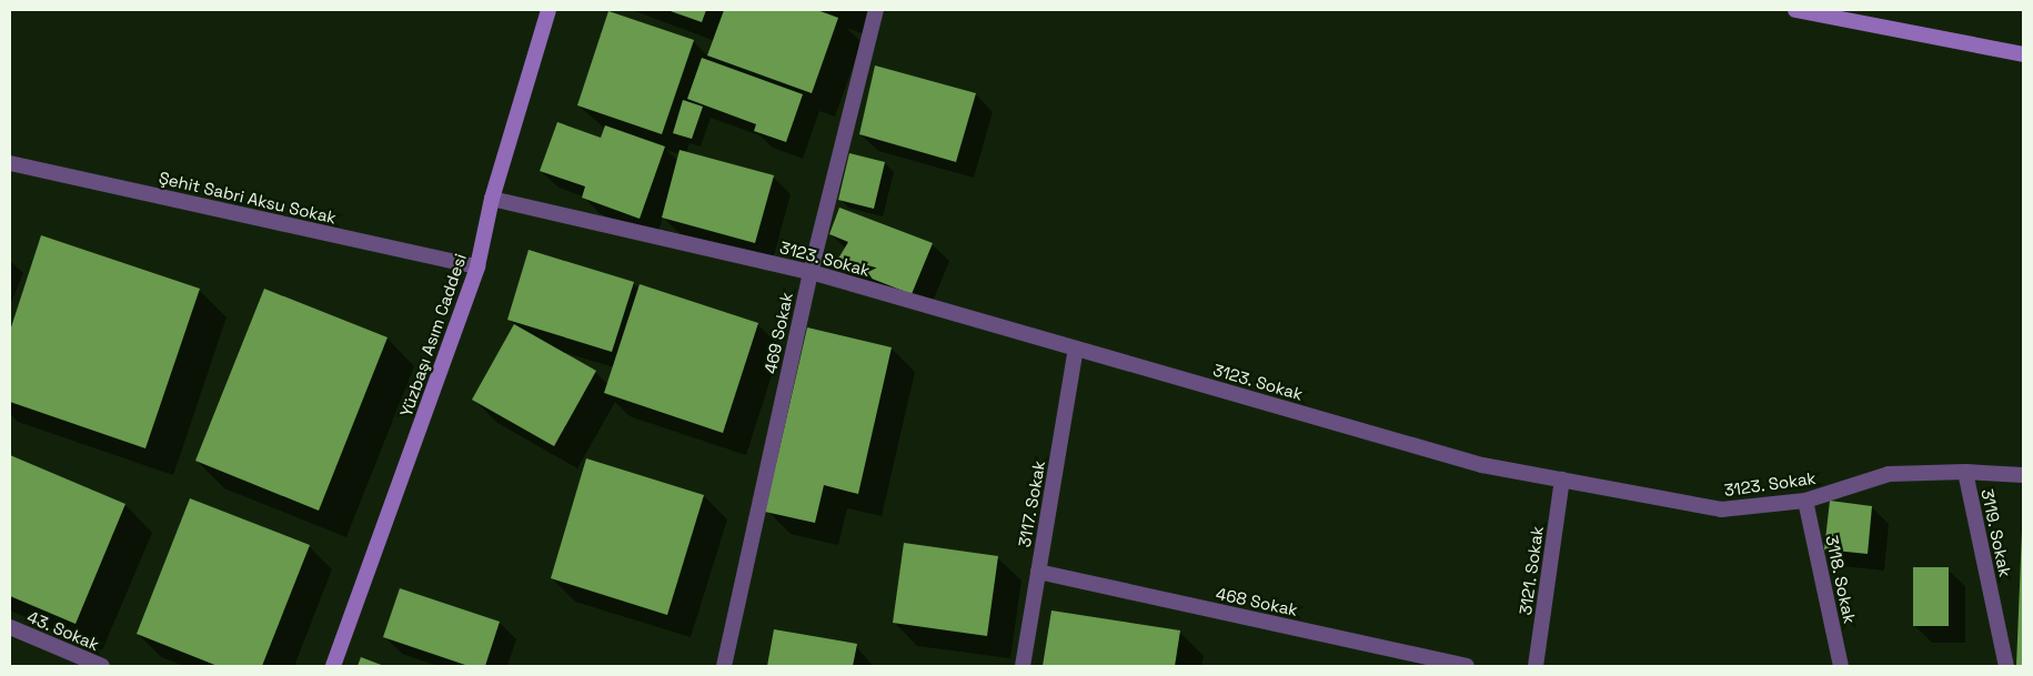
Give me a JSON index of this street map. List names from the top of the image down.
{
  "streets": {
    "main road": ["Yüzbaşı Asım Caddesi"],
    "street": [
      "Şehit Sabri Aksu Sokak",
      "3123. Sokak",
      "469 Sokak",
      "3117. Sokak",
      "3119. Sokak",
      "3121. Sokak",
      "3118. Sokak",
      "468 Sokak",
      "43. Sokak"
    ]
  },
  "crossings": [
    ["Şehit Sabri Aksu Sokak", "Yüzbaşı Asım Caddesi"],
    ["3123. Sokak", "469 Sokak"],
    ["3123. Sokak", "Yüzbaşı Asım Caddesi"],
    ["3123. Sokak", "3117. Sokak"],
    ["3123. Sokak", "3119. Sokak"],
    ["3123. Sokak", "3121. Sokak"],
    ["3123. Sokak", "3118. Sokak"],
    ["3117. Sokak", "468 Sokak"]
  ]
}
